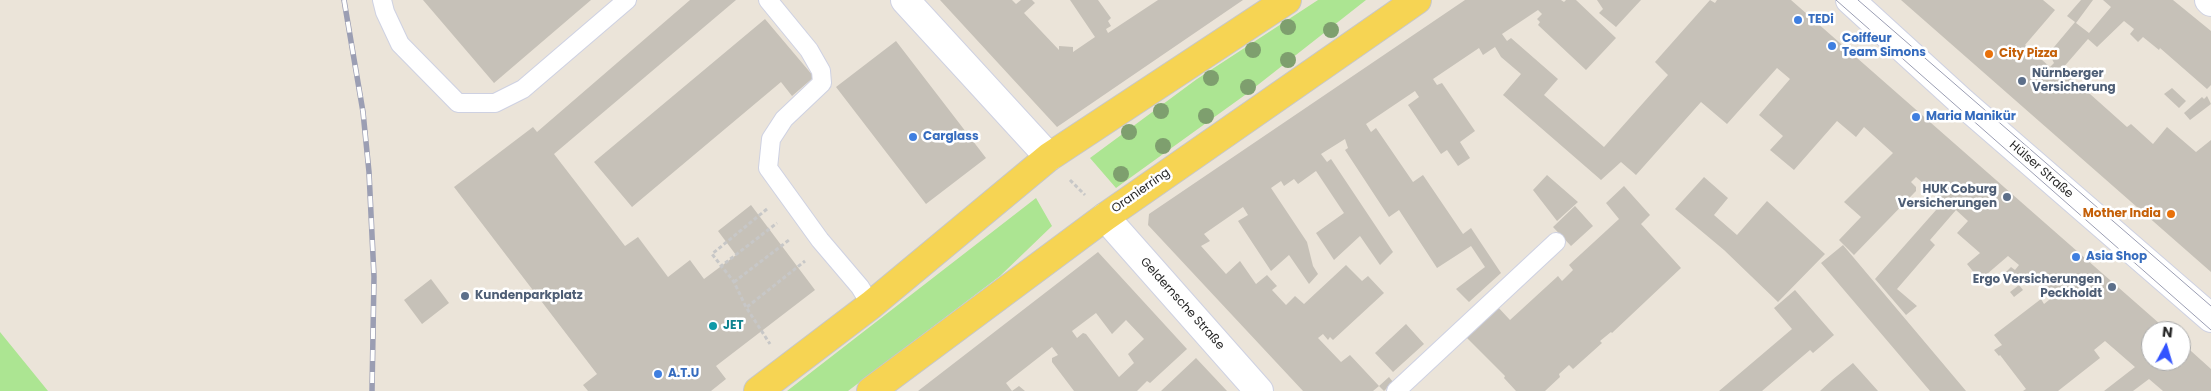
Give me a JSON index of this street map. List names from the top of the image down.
{
  "streets": {
    "main road": ["Oranierring"],
    "street": ["Hülser Straße", "Geldernsche Straße"]
  },
  "crossings": [
    ["Oranierring", "Geldernsche Straße"]
  ],
  "places": [
    "TEDi",
    "Coiffeur Team Simons",
    "City Pizza",
    "Nürnberger Versicherung",
    "Maria Manikür",
    "Carglass",
    "HUK Coburg Versicherungen",
    "Mother India",
    "Asia Shop",
    "Ergo Versicherungen Peckholdt",
    "Kundenparkplatz",
    "JET",
    "A.T.U"
  ],
  "north": "top"
}
